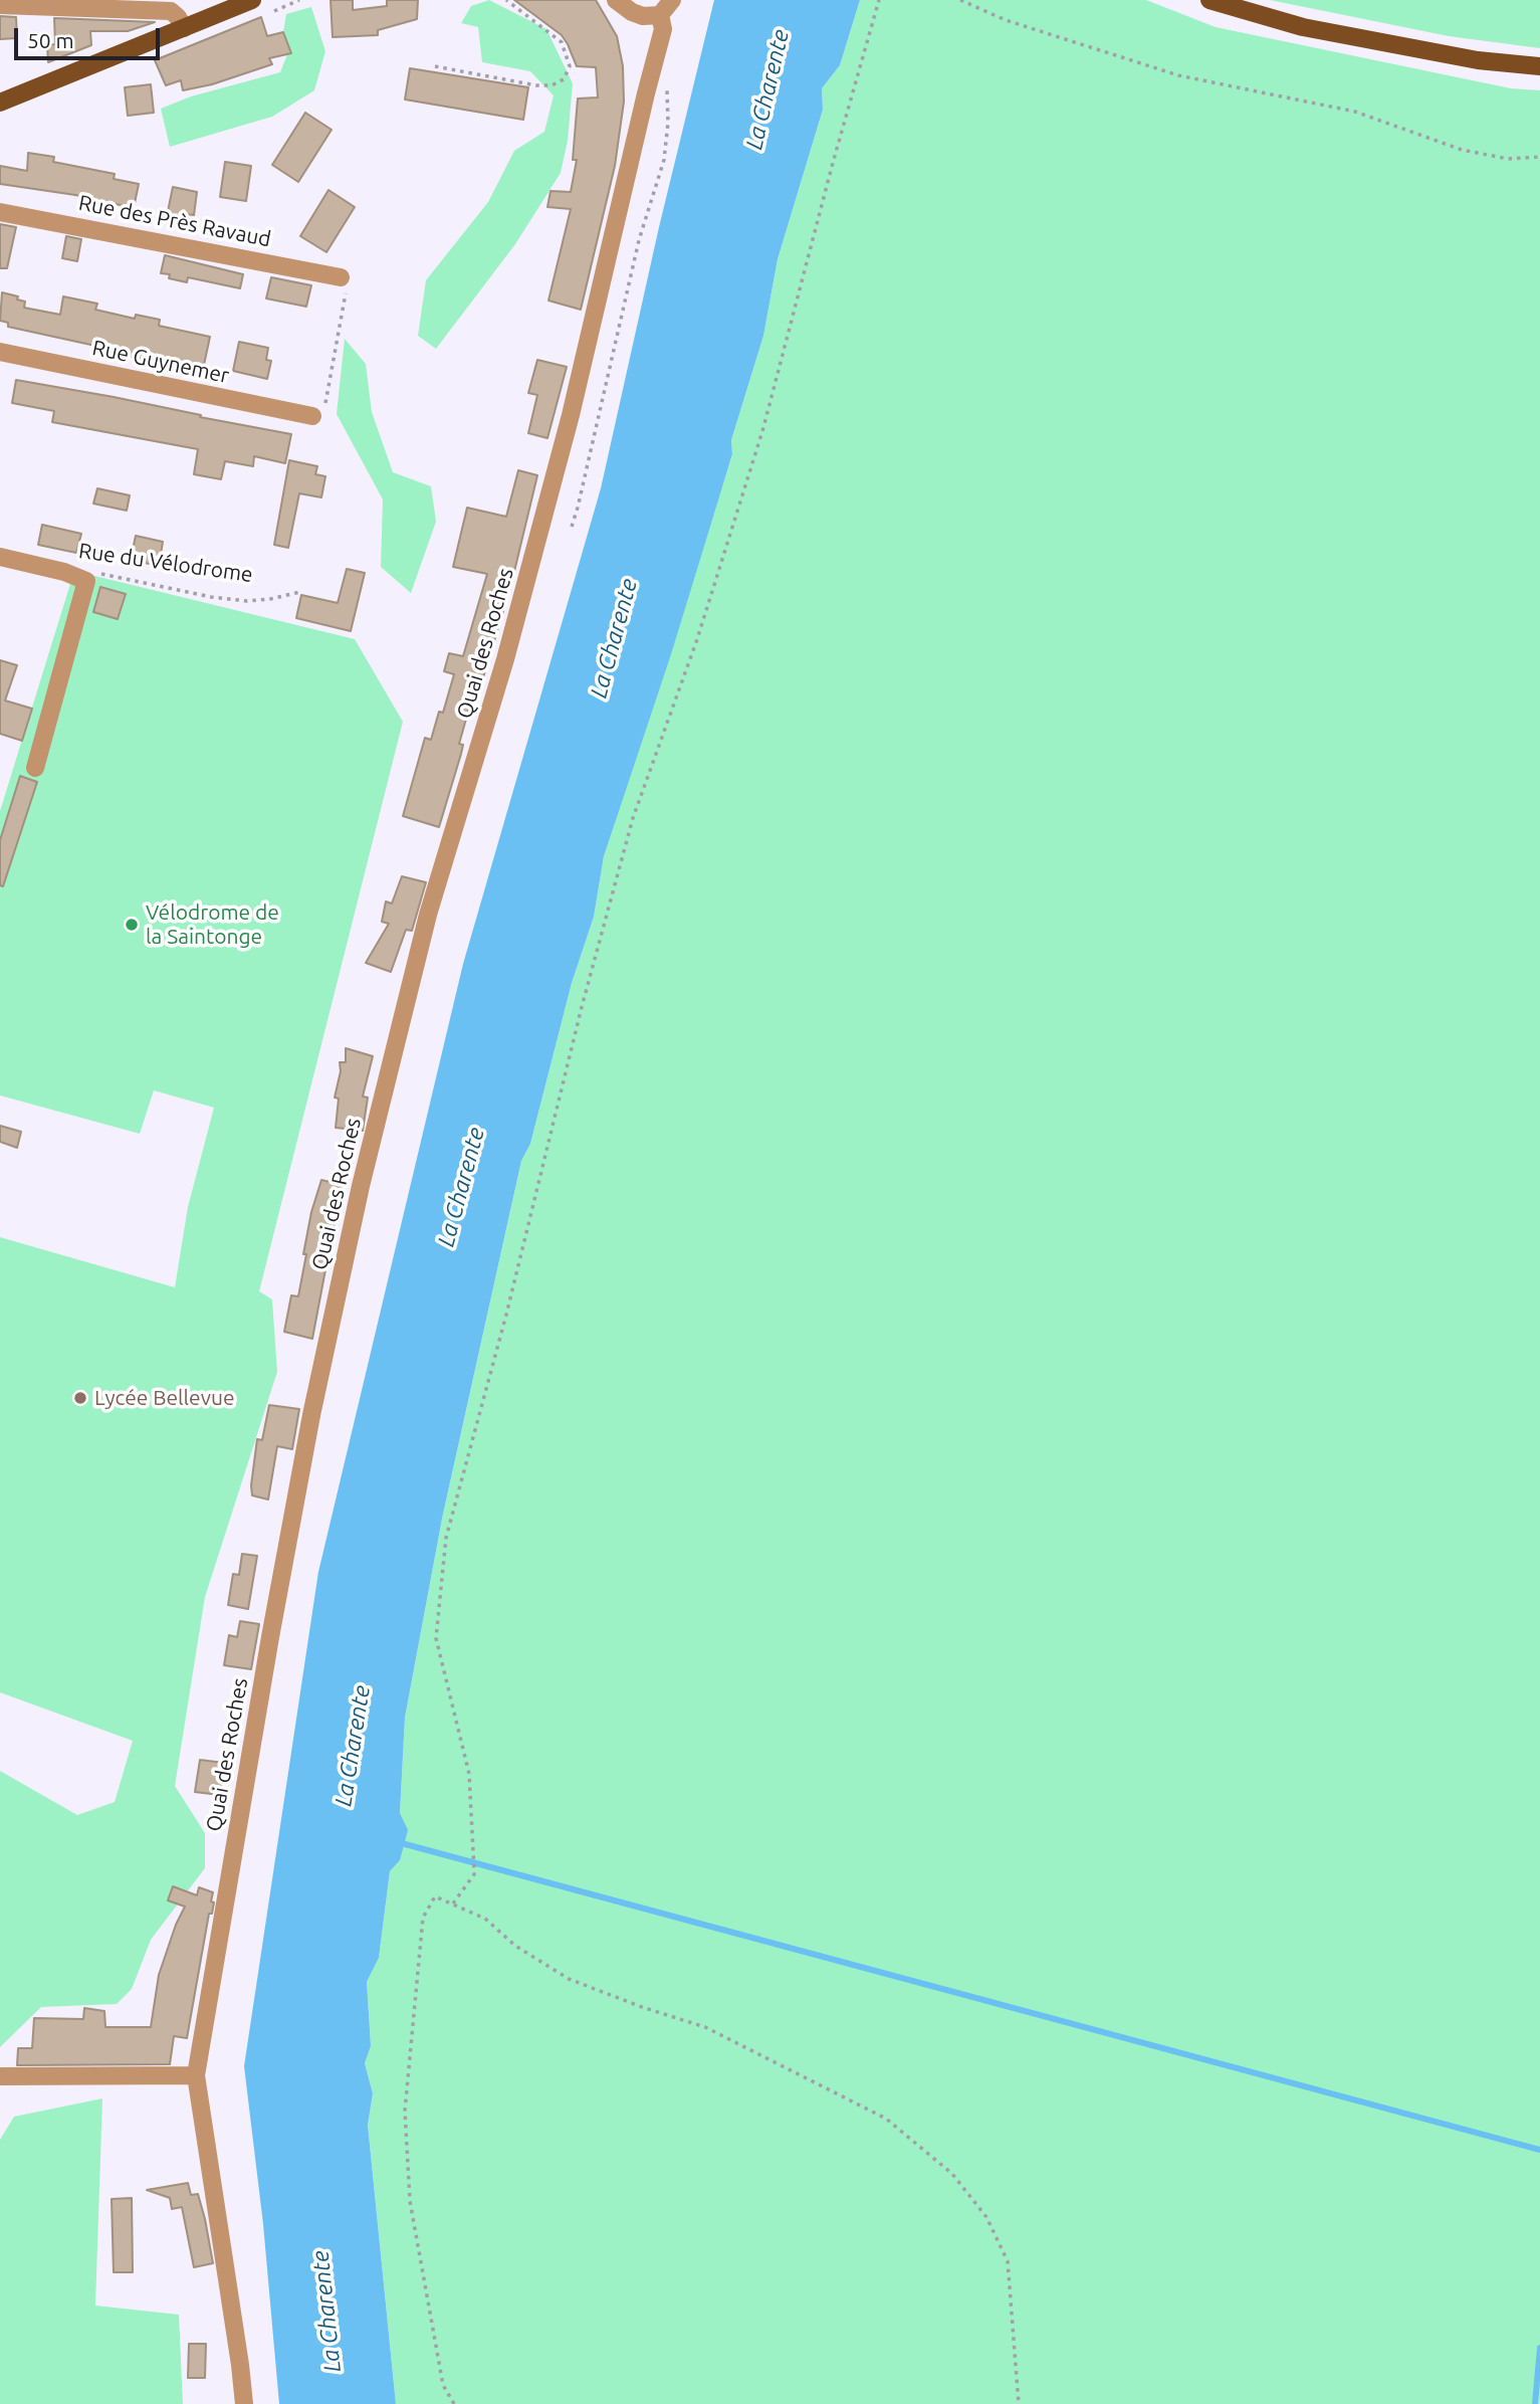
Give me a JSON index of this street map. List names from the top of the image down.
{
  "streets": {
    "street": [
      "Rue des Près Ravaud",
      "Rue Guynemer",
      "Rue du Vélodrome",
      "Quai des Roches"
    ]
  },
  "water": ["La Charente"],
  "places": ["Vélodrome de la Saintonge", "Lycée Bellevue"],
  "scale_bar": "50 m"
}
